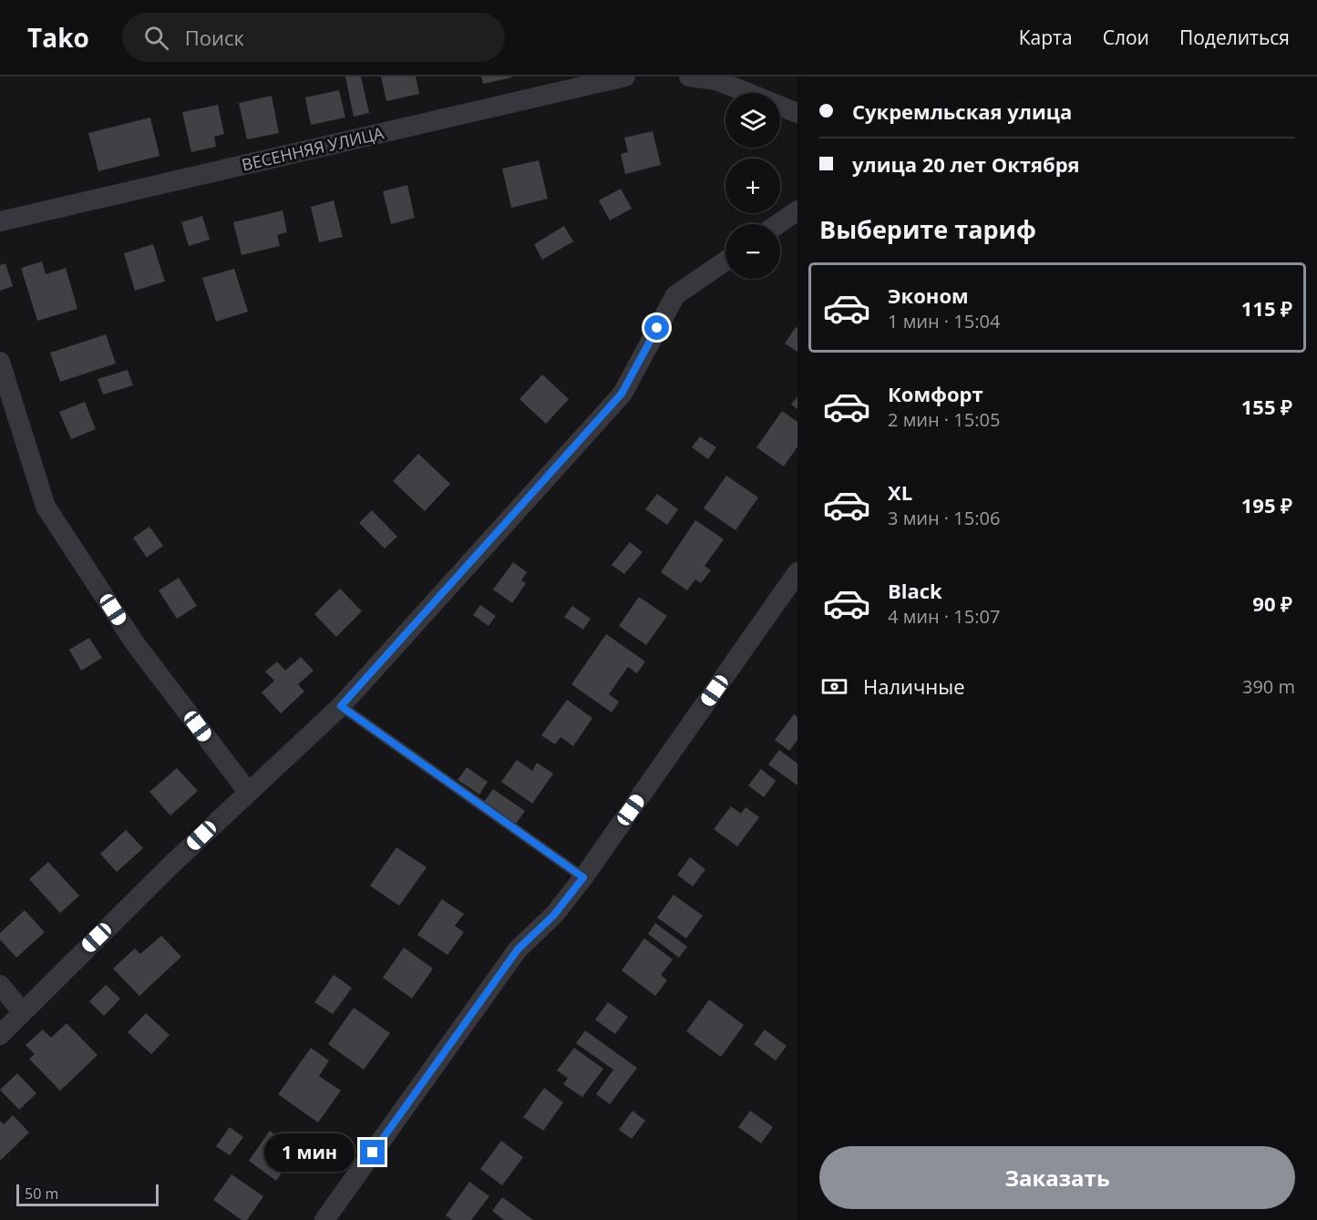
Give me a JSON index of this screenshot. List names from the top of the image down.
{
  "streets": {
    "street": ["ВЕСЕННЯЯ УЛИЦА"]
  },
  "scale_bar": "50 m",
  "page": {
    "header": "Tako",
    "search": "Поиск",
    "nav": ["Карта", "Слои", "Поделиться"],
    "banner": ["Сукремльская улица", "улица 20 лет Октября"],
    "map_buttons": ["+", "−"],
    "heading": "Выберите тариф",
    "list": [
      {
        "name": "Эконом",
        "note": "1 мин · 15:04",
        "value": "115 ₽"
      },
      {
        "name": "Комфорт",
        "note": "2 мин · 15:05",
        "value": "155 ₽"
      },
      {
        "name": "XL",
        "note": "3 мин · 15:06",
        "value": "195 ₽"
      },
      {
        "name": "Black",
        "note": "4 мин · 15:07",
        "value": "90 ₽"
      }
    ],
    "pay": ["Наличные", "390 m"],
    "bubble": "1 мин",
    "buttons": "Заказать",
    "scale": "50 m"
  }
}
